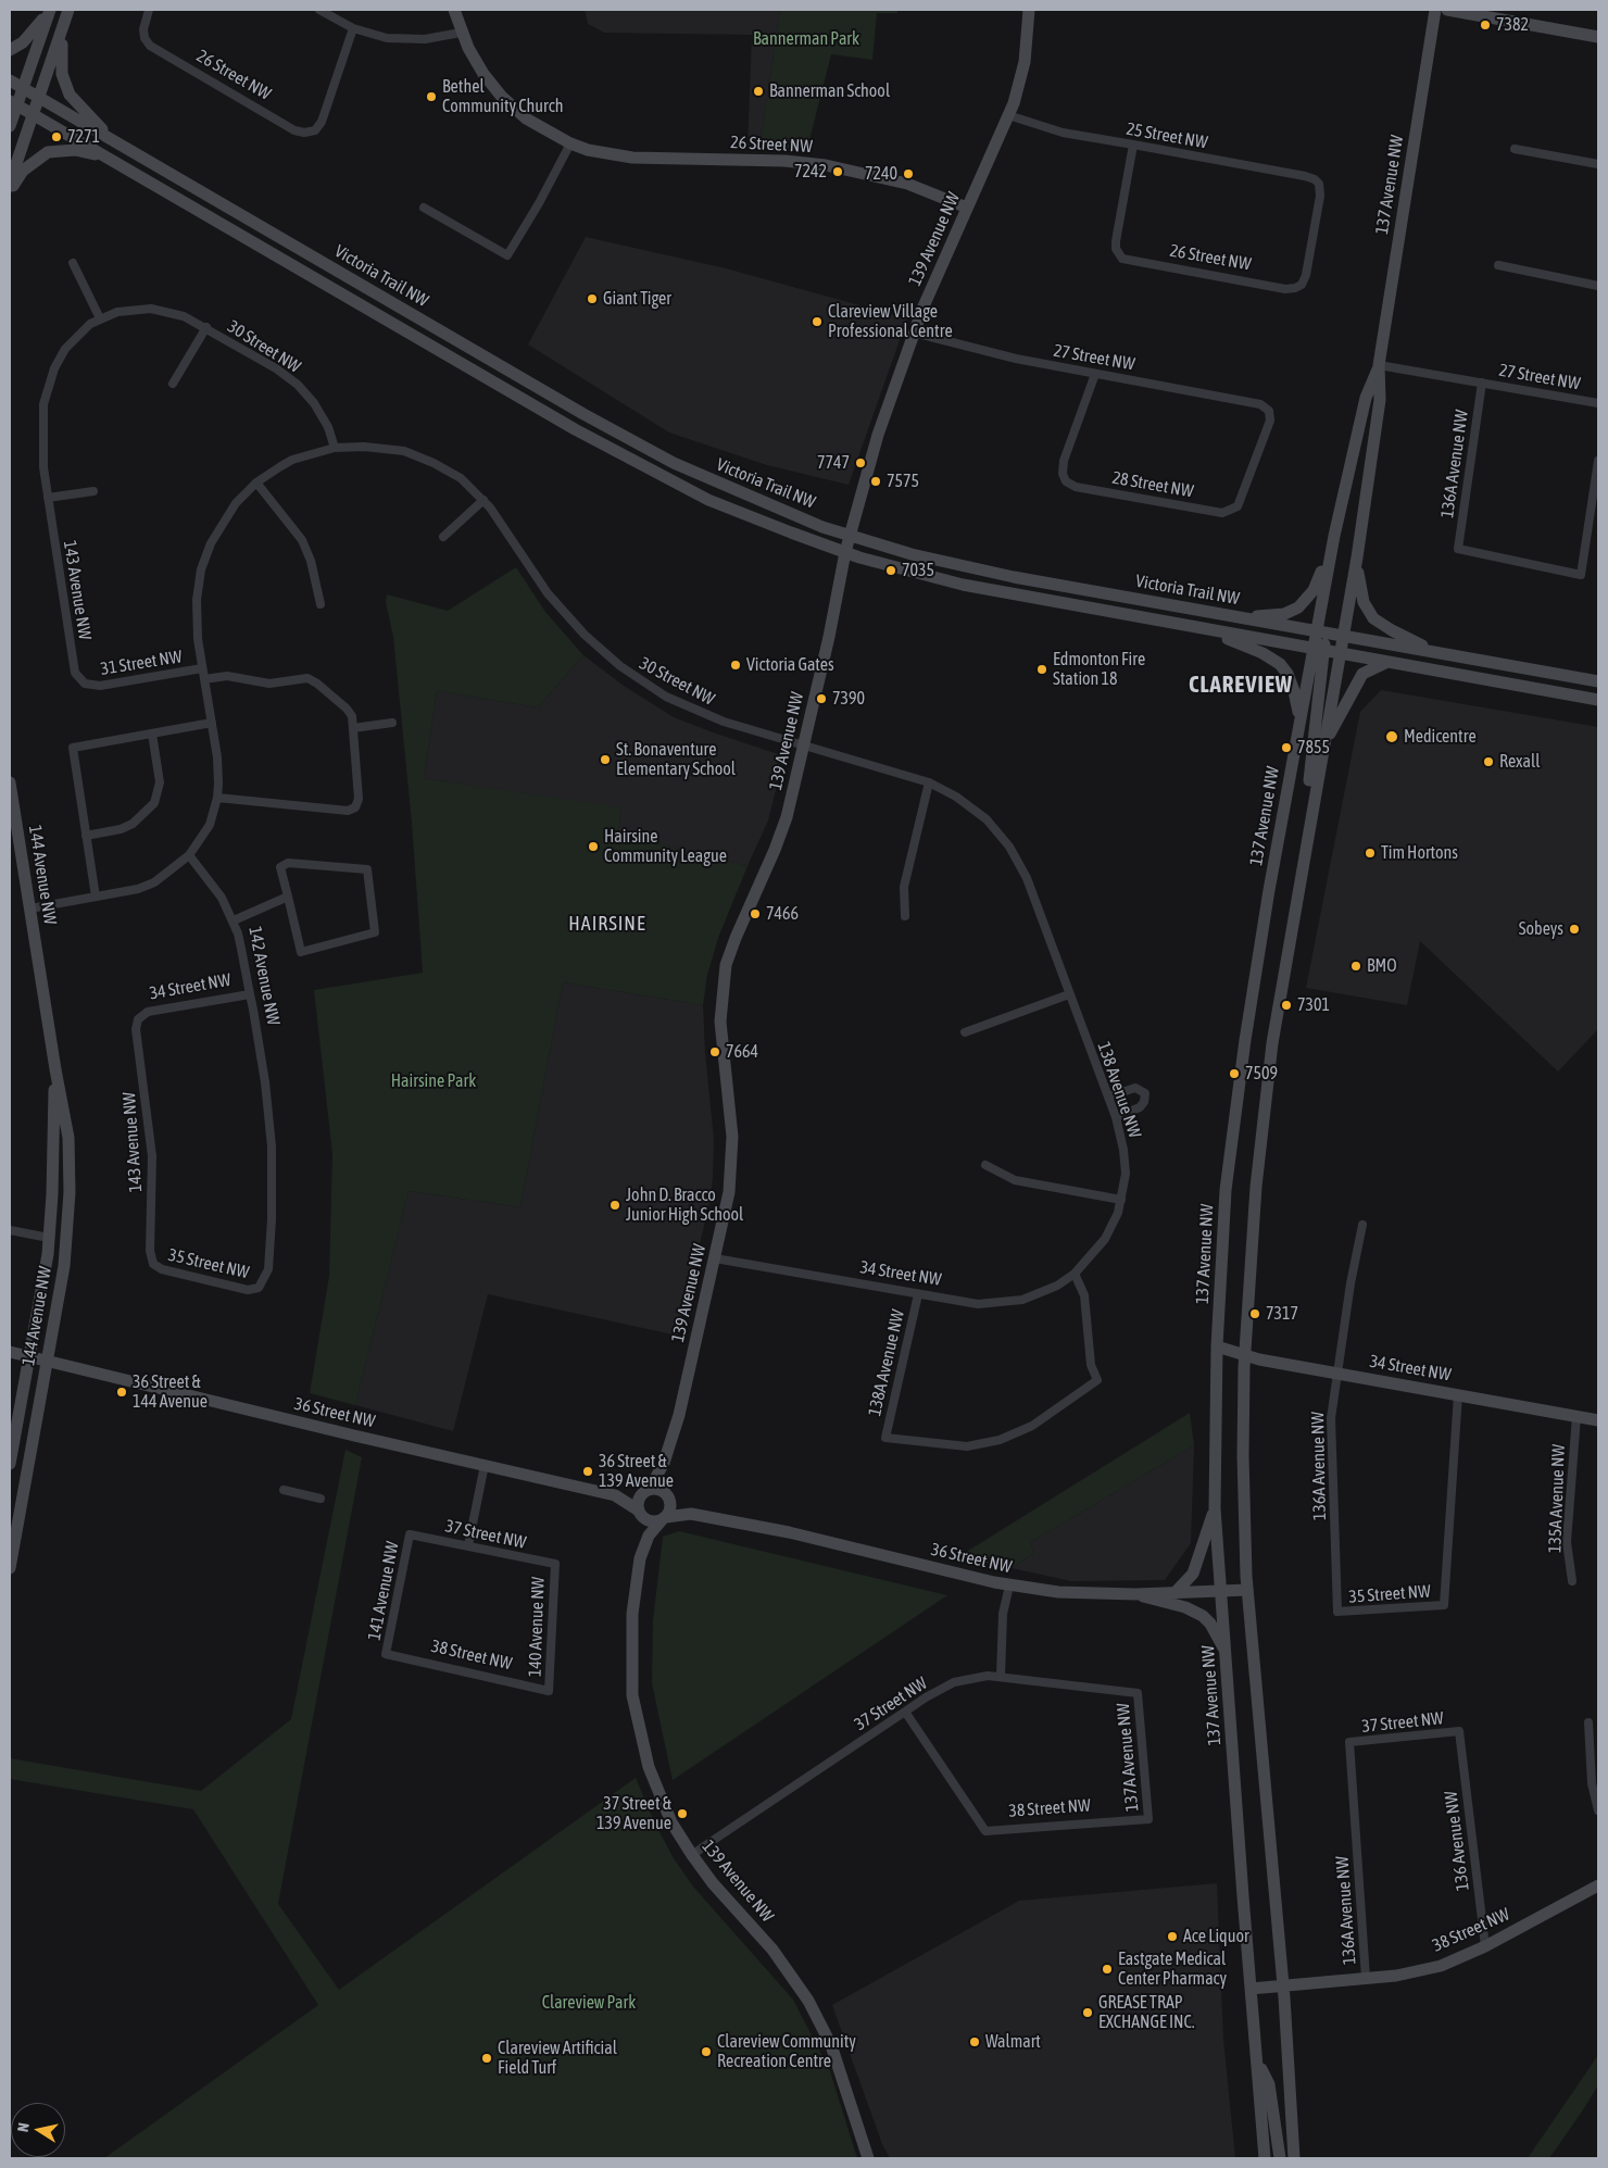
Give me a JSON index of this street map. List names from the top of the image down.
{
  "streets": {
    "main road": [
      "26 Street NW",
      "137 Avenue NW",
      "139 Avenue NW",
      "Victoria Trail NW",
      "144 Avenue NW",
      "34 Street NW",
      "36 Street NW",
      "38 Street NW"
    ],
    "street": [
      "25 Street NW",
      "30 Street NW",
      "27 Street NW",
      "136A Avenue NW",
      "28 Street NW",
      "143 Avenue NW",
      "31 Street NW",
      "142 Avenue NW",
      "138 Avenue NW",
      "35 Street NW",
      "138A Avenue NW",
      "135A Avenue NW",
      "37 Street NW",
      "141 Avenue NW",
      "140 Avenue NW",
      "137A Avenue NW",
      "136 Avenue NW"
    ]
  },
  "crossings": [
    ["26 Street NW", "25 Street NW"],
    ["26 Street NW", "139 Avenue NW"],
    ["25 Street NW", "139 Avenue NW"],
    ["137 Avenue NW", "Victoria Trail NW"],
    ["137 Avenue NW", "27 Street NW"],
    ["137 Avenue NW", "34 Street NW"],
    ["137 Avenue NW", "36 Street NW"],
    ["137 Avenue NW", "38 Street NW"],
    ["139 Avenue NW", "Victoria Trail NW"],
    ["139 Avenue NW", "30 Street NW"],
    ["139 Avenue NW", "27 Street NW"],
    ["139 Avenue NW", "34 Street NW"],
    ["139 Avenue NW", "36 Street NW"],
    ["139 Avenue NW", "37 Street NW"],
    ["30 Street NW", "143 Avenue NW"],
    ["30 Street NW", "138 Avenue NW"],
    ["27 Street NW", "136A Avenue NW"],
    ["27 Street NW", "28 Street NW"],
    ["136A Avenue NW", "34 Street NW"],
    ["136A Avenue NW", "35 Street NW"],
    ["136A Avenue NW", "37 Street NW"],
    ["136A Avenue NW", "38 Street NW"],
    ["143 Avenue NW", "31 Street NW"],
    ["143 Avenue NW", "34 Street NW"],
    ["143 Avenue NW", "35 Street NW"],
    ["144 Avenue NW", "36 Street NW"],
    ["142 Avenue NW", "34 Street NW"],
    ["142 Avenue NW", "35 Street NW"],
    ["34 Street NW", "138 Avenue NW"],
    ["34 Street NW", "35 Street NW"],
    ["34 Street NW", "138A Avenue NW"],
    ["34 Street NW", "135A Avenue NW"],
    ["138 Avenue NW", "138A Avenue NW"],
    ["37 Street NW", "141 Avenue NW"],
    ["37 Street NW", "140 Avenue NW"],
    ["37 Street NW", "38 Street NW"],
    ["37 Street NW", "137A Avenue NW"],
    ["37 Street NW", "136 Avenue NW"],
    ["141 Avenue NW", "38 Street NW"],
    ["140 Avenue NW", "38 Street NW"],
    ["38 Street NW", "137A Avenue NW"],
    ["38 Street NW", "136 Avenue NW"]
  ],
  "districts": ["CLAREVIEW", "HAIRSINE"],
  "parks": ["Bannerman Park", "Hairsine Park", "Clareview Park"],
  "places": [
    "7382",
    "Bannerman School",
    "Bethel Community Church",
    "7271",
    "7242",
    "7240",
    "Giant Tiger",
    "Clareview Village Professional Centre",
    "7747",
    "7575",
    "7035",
    "Victoria Gates",
    "Edmonton Fire Station 18",
    "7390",
    "Medicentre",
    "7855",
    "St. Bonaventure Elementary School",
    "Rexall",
    "Hairsine Community League",
    "Tim Hortons",
    "7466",
    "Sobeys",
    "BMO",
    "7301",
    "7664",
    "7509",
    "John D. Bracco Junior High School",
    "7317",
    "36 Street & 144 Avenue",
    "36 Street & 139 Avenue",
    "37 Street & 139 Avenue",
    "Ace Liquor",
    "Eastgate Medical Center Pharmacy",
    "GREASE TRAP EXCHANGE INC.",
    "Walmart",
    "Clareview Community Recreation Centre",
    "Clareview Artificial Field Turf"
  ],
  "north": "left"
}
